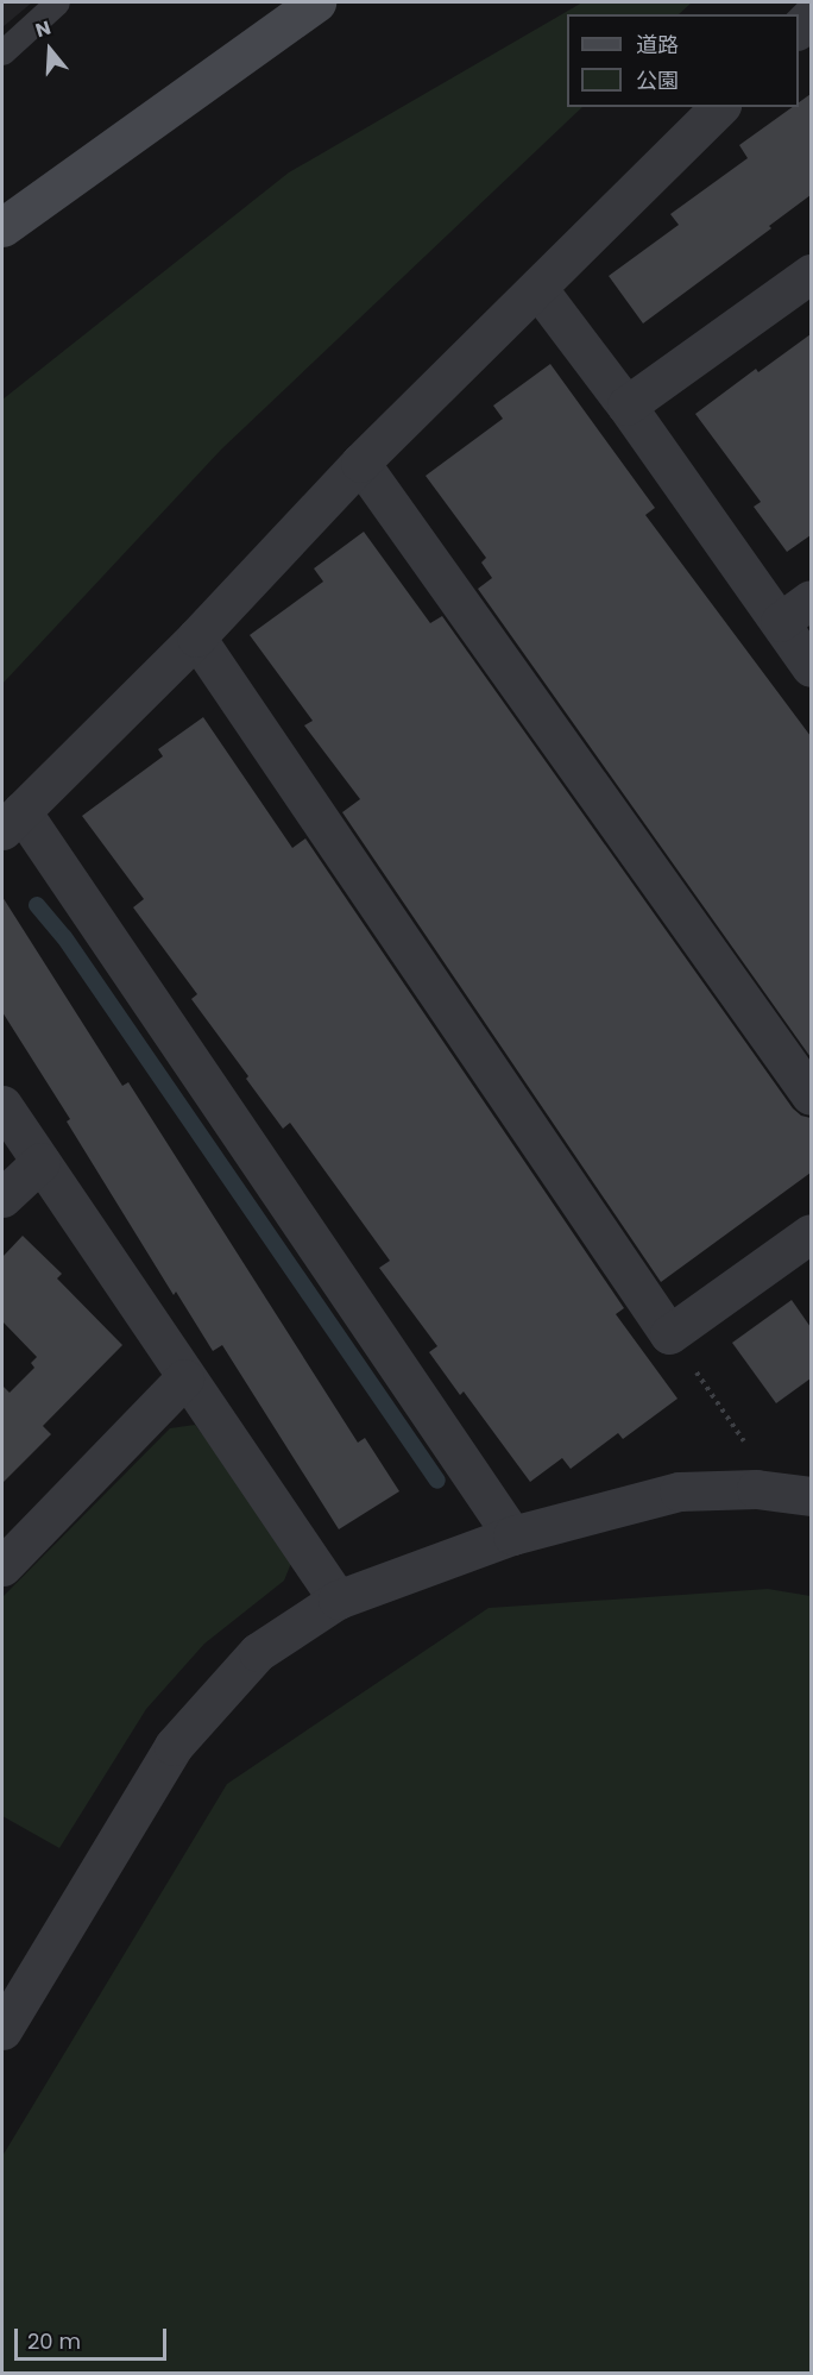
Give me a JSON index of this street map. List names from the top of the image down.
{
  "legend": ["道路", "公園"],
  "scale_bar": "20 m",
  "north": "top"
}
